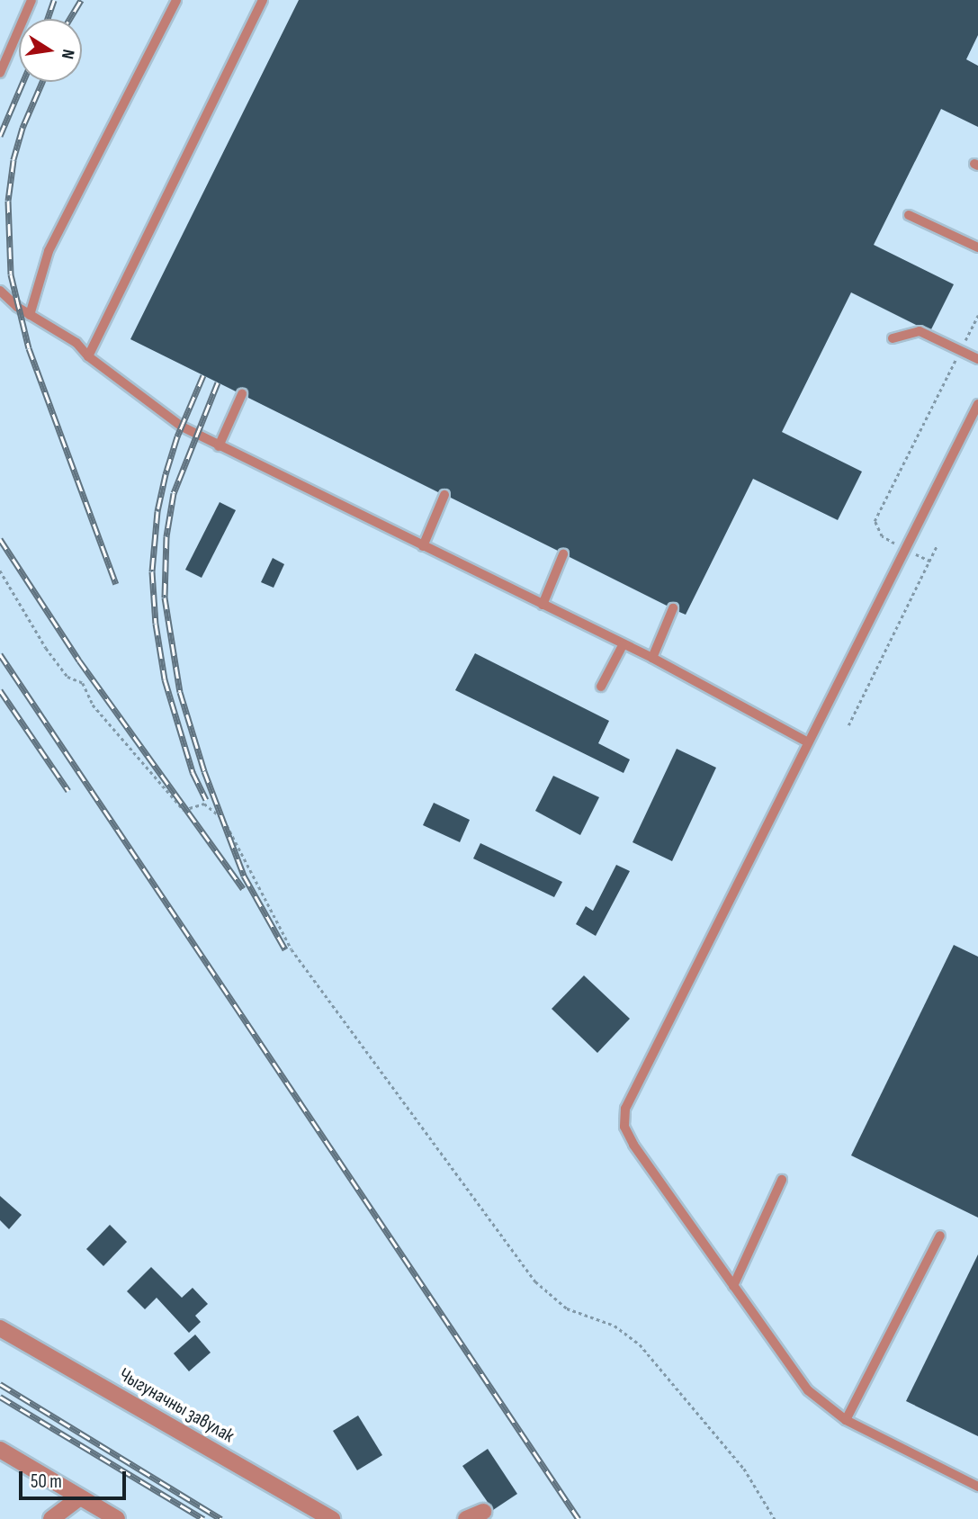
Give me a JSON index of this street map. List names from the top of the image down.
{
  "streets": {
    "street": ["Чыгуначны завулак"]
  },
  "scale_bar": "50 m",
  "north": "right"
}
